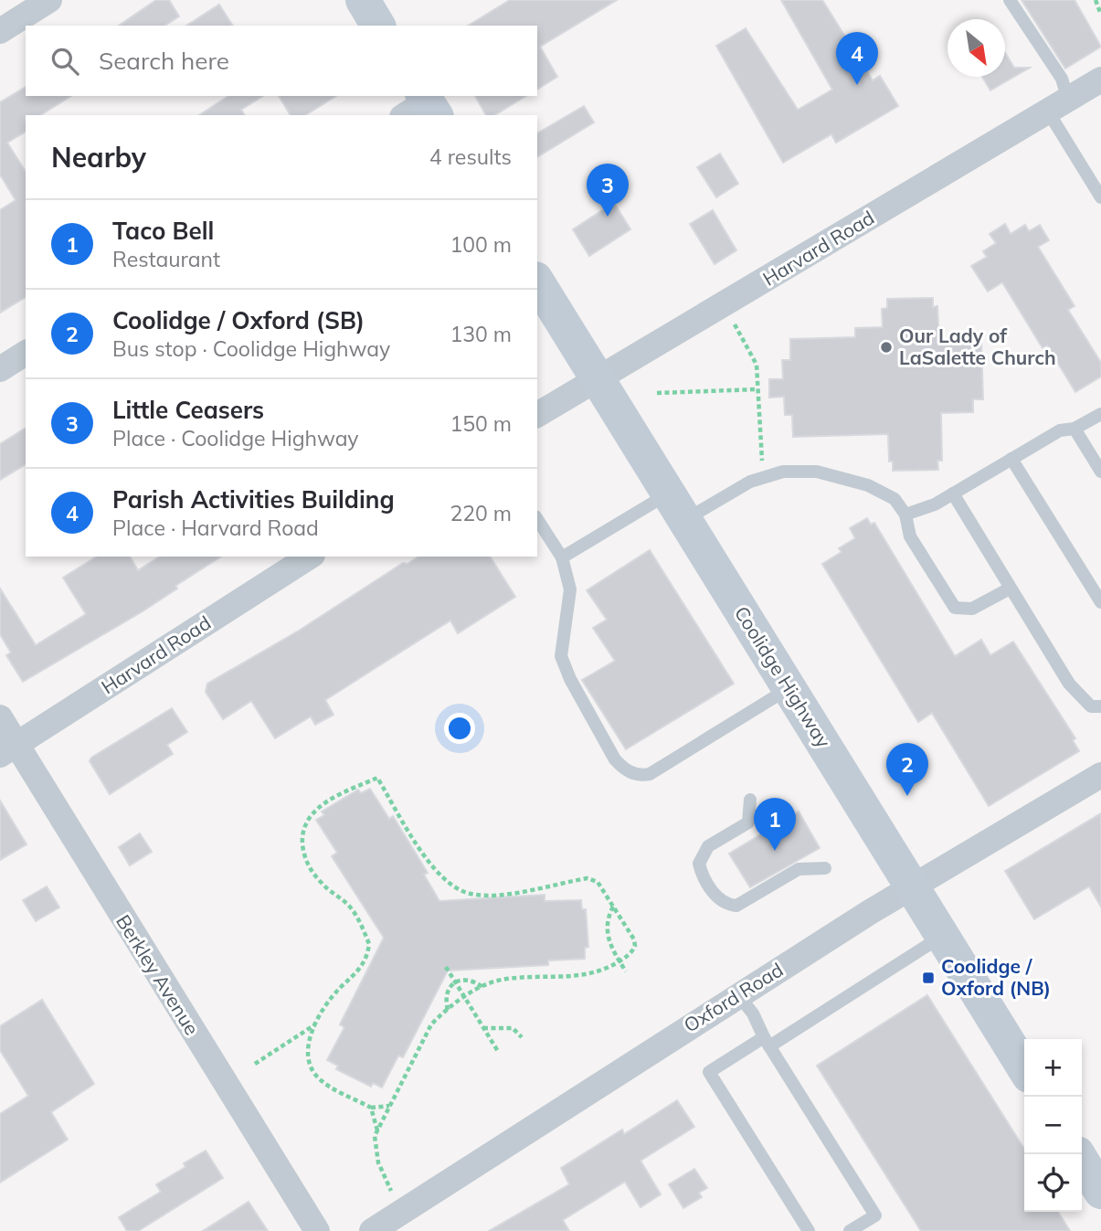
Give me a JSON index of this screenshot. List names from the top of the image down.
{
  "streets": {
    "main road": ["Coolidge Highway"],
    "street": ["Harvard Road", "Berkley Avenue", "Oxford Road"]
  },
  "crossings": [
    ["Harvard Road", "Coolidge Highway"],
    ["Harvard Road", "Berkley Avenue"],
    ["Coolidge Highway", "Oxford Road"]
  ],
  "places": {
    "other": ["Our Lady of LaSalette Church"],
    "transit": ["Coolidge / Oxford (NB)"]
  },
  "north": "bottom right",
  "page": {
    "search": "Search here",
    "pins": [
      "4",
      "3",
      "2",
      "1"
    ],
    "heading": ["Nearby", "4 results"],
    "list": [
      {
        "mark": "1",
        "name": "Taco Bell",
        "note": "Restaurant",
        "value": "100 m"
      },
      {
        "mark": "2",
        "name": "Coolidge / Oxford (SB)",
        "note": "Bus stop · Coolidge Highway",
        "value": "130 m"
      },
      {
        "mark": "3",
        "name": "Little Ceasers",
        "note": "Place · Coolidge Highway",
        "value": "150 m"
      },
      {
        "mark": "4",
        "name": "Parish Activities Building",
        "note": "Place · Harvard Road",
        "value": "220 m"
      }
    ],
    "map_buttons": ["+", "−"]
  }
}
